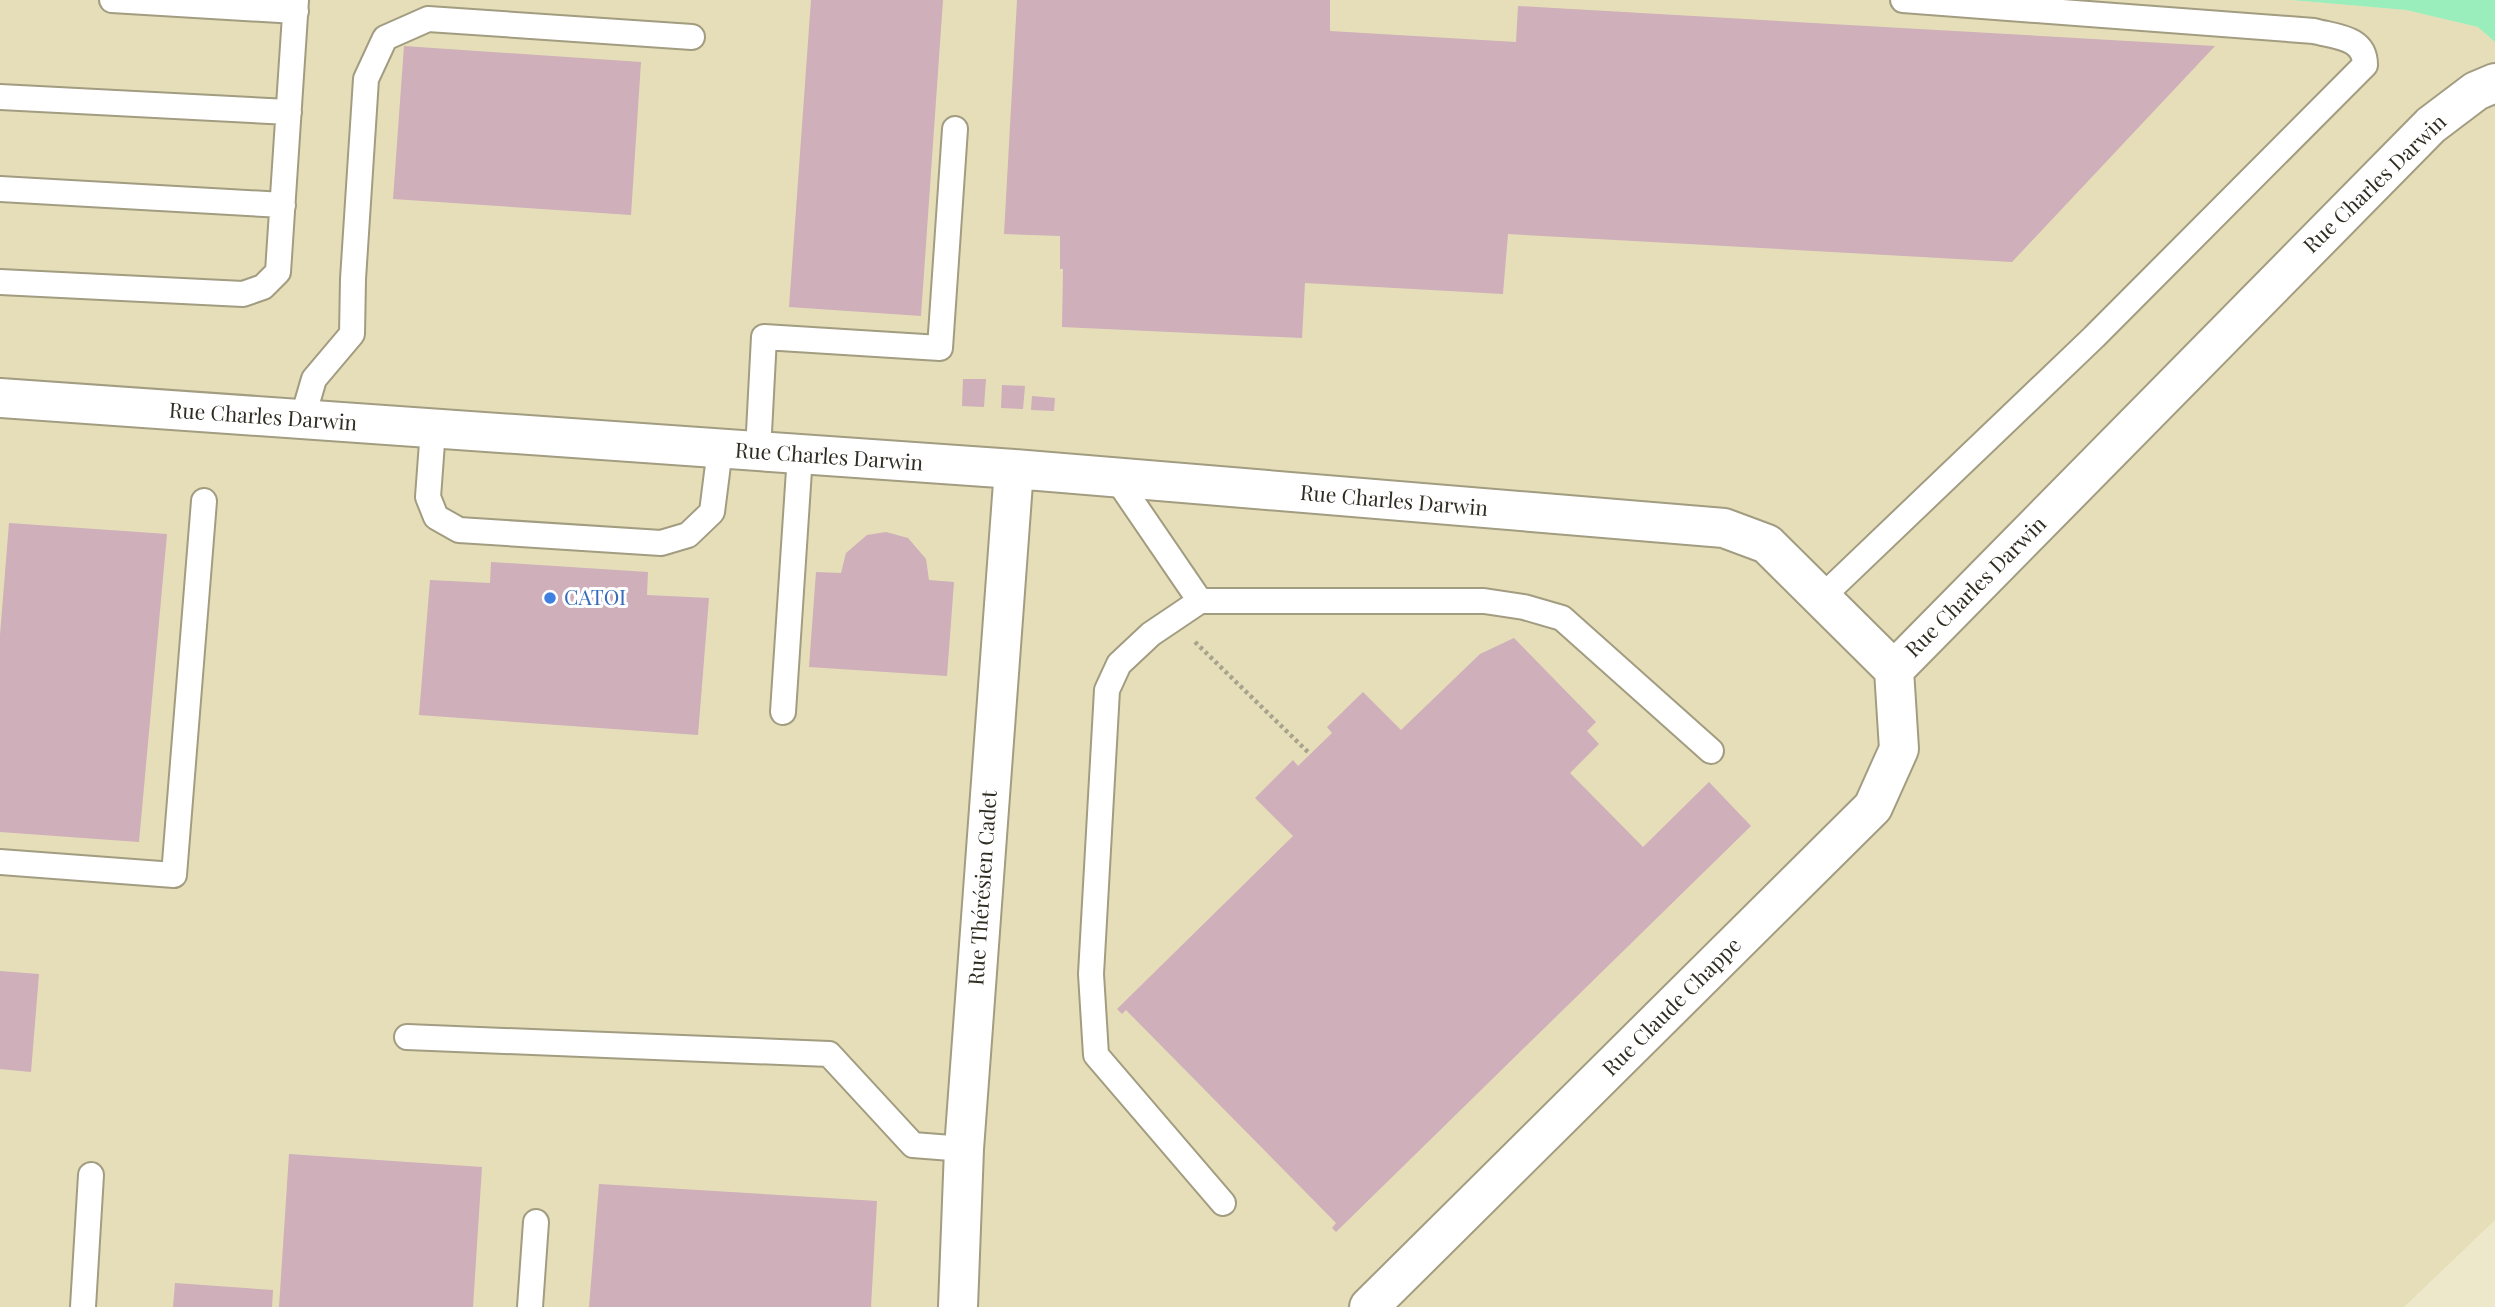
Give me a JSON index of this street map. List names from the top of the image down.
{
  "streets": {
    "street": ["Rue Charles Darwin", "Rue Thérésien Cadet", "Rue Claude Chappe"]
  },
  "crossings": [
    ["Rue Charles Darwin", "Rue Thérésien Cadet"],
    ["Rue Charles Darwin", "Rue Claude Chappe"]
  ],
  "places": ["CATOI"]
}
